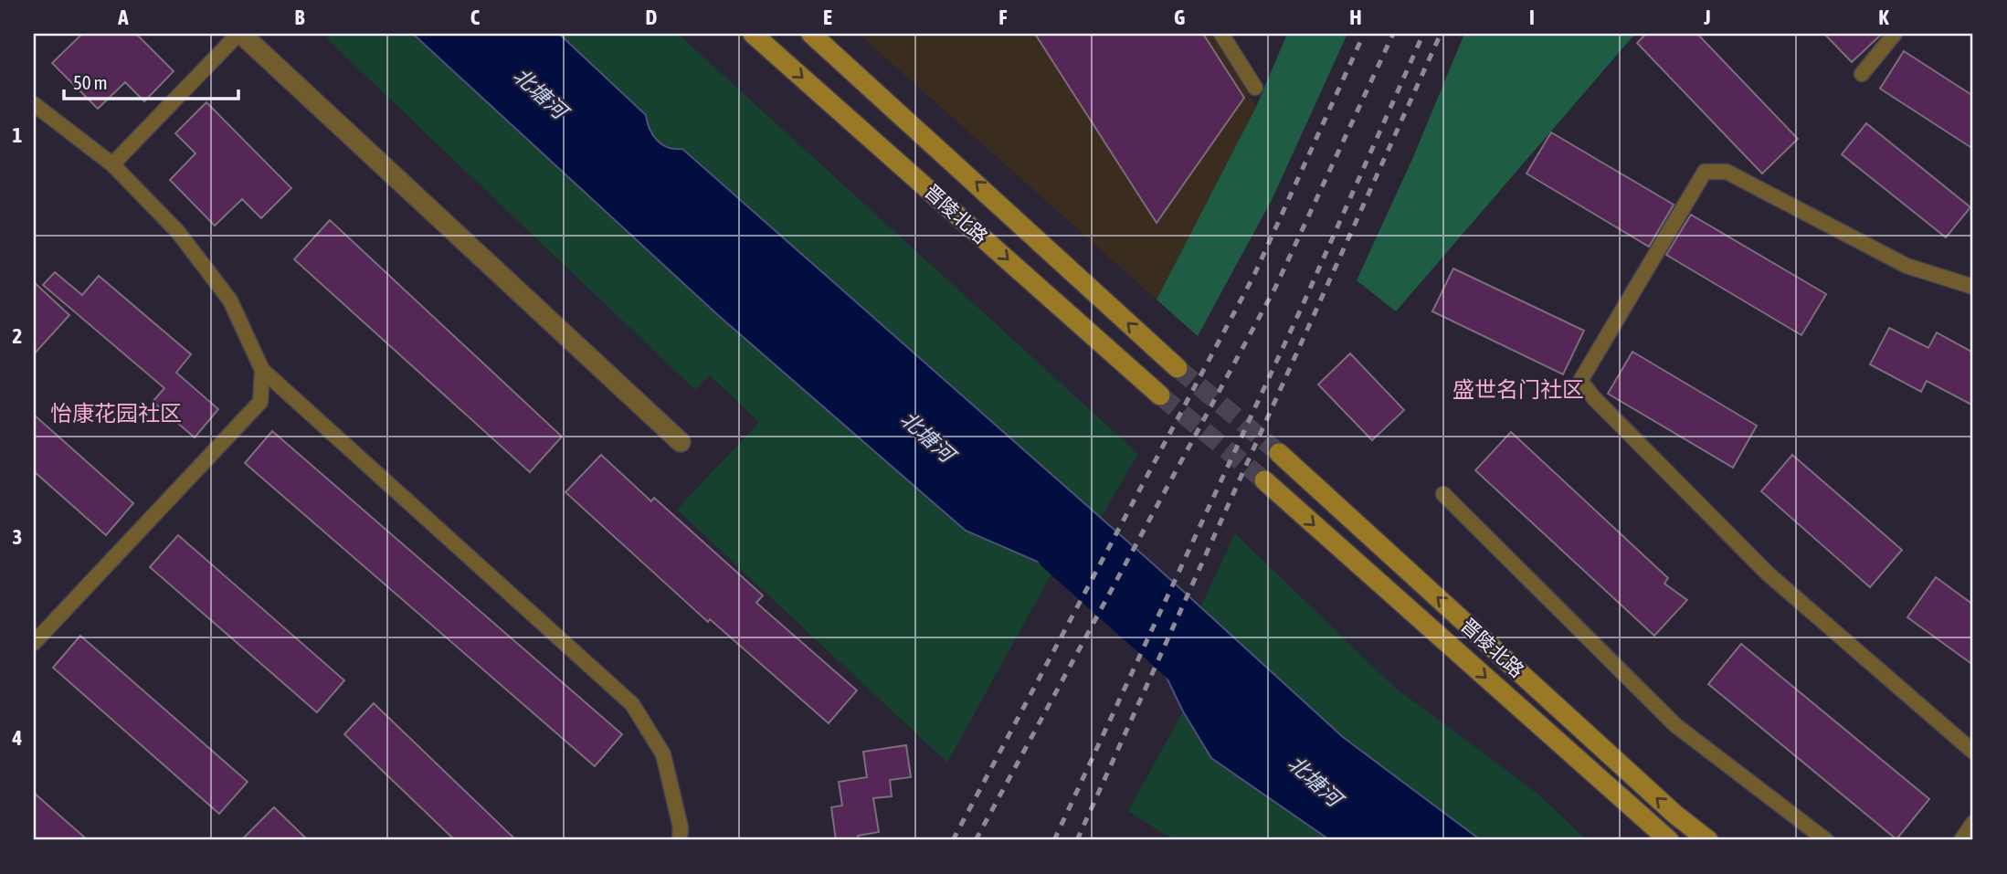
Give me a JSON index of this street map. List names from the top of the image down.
{
  "streets": {
    "main road": ["晋陵北路"]
  },
  "districts": ["盛世名门社区", "怡康花园社区"],
  "water": ["北塘河"],
  "scale_bar": "50 m",
  "grid": {
    "columns": [
      "A",
      "B",
      "C",
      "D",
      "E",
      "F",
      "G",
      "H",
      "I",
      "J",
      "K"
    ],
    "rows": [
      "1",
      "2",
      "3",
      "4"
    ]
  }
}
